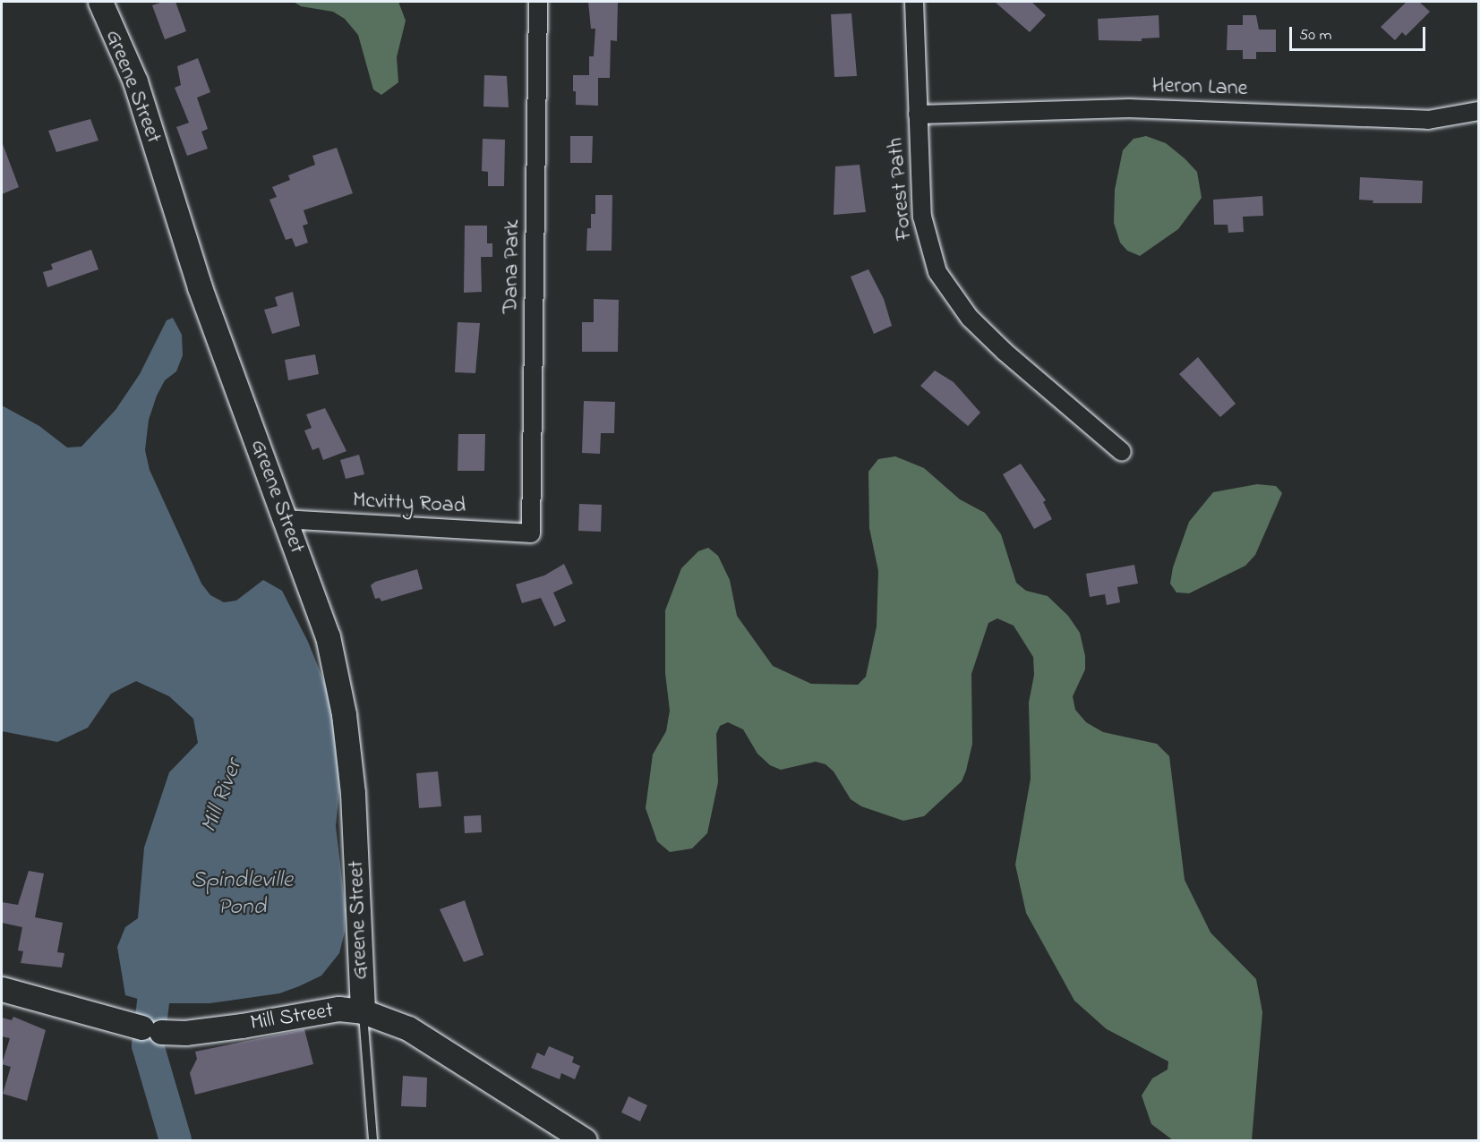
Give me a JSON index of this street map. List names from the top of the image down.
{
  "streets": {
    "street": [
      "Greene Street",
      "Heron Lane",
      "Forest Path",
      "Dana Park",
      "Mcvitty Road",
      "Mill Street"
    ]
  },
  "crossings": [
    ["Greene Street", "Mcvitty Road"],
    ["Greene Street", "Mill Street"],
    ["Heron Lane", "Forest Path"],
    ["Dana Park", "Mcvitty Road"]
  ],
  "water": ["Mill River", "Spindleville Pond"],
  "scale_bar": "50 m"
}
